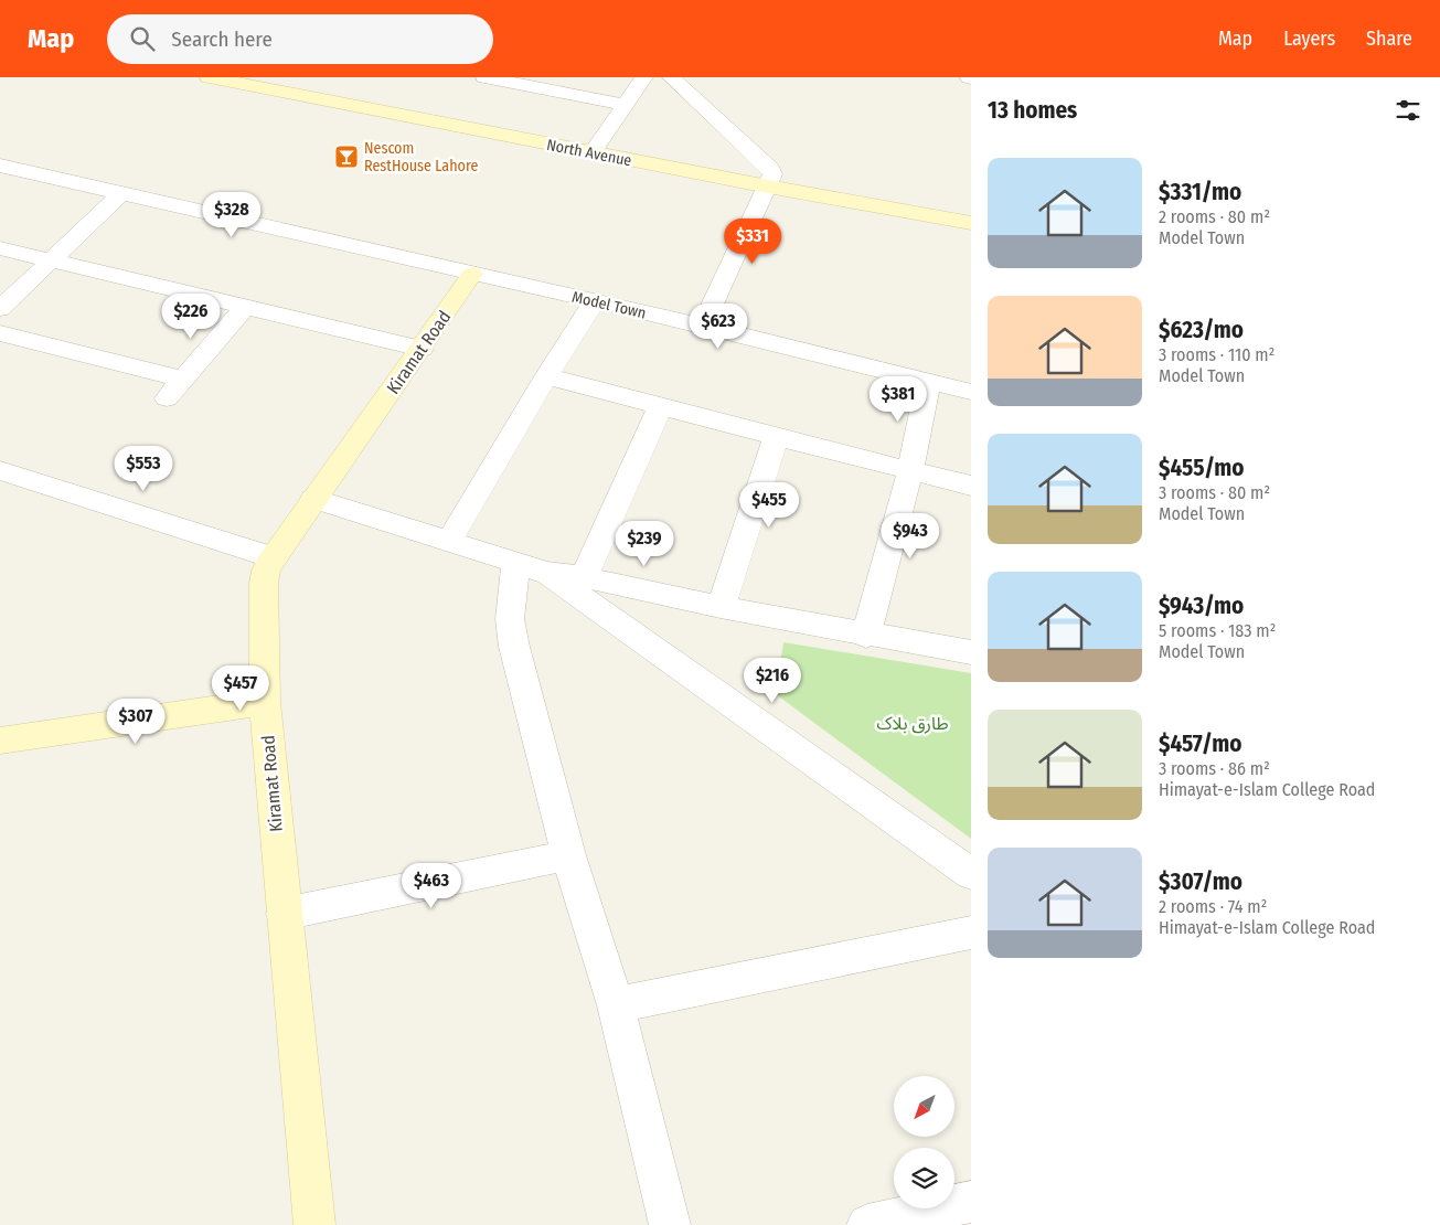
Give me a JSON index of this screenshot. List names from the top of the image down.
{
  "streets": {
    "street": ["North Avenue", "Model Town", "Kiramat Road"]
  },
  "crossings": [
    ["Model Town", "Kiramat Road"]
  ],
  "parks": ["طارق بلاک"],
  "places": {
    "bar": ["Nescom RestHouse Lahore"]
  },
  "north": "bottom left",
  "page": {
    "header": "Map",
    "search": "Search here",
    "nav": ["Map", "Layers", "Share"],
    "heading": "13 homes",
    "list": [
      {
        "name": "$331/mo",
        "note": "2 rooms · 80 m² · Model Town"
      },
      {
        "name": "$623/mo",
        "note": "3 rooms · 110 m² · Model Town"
      },
      {
        "name": "$455/mo",
        "note": "3 rooms · 80 m² · Model Town"
      },
      {
        "name": "$943/mo",
        "note": "5 rooms · 183 m² · Model Town"
      },
      {
        "name": "$457/mo",
        "note": "3 rooms · 86 m² · Himayat-e-Islam College Road"
      },
      {
        "name": "$307/mo",
        "note": "2 rooms · 74 m² · Himayat-e-Islam College Road"
      }
    ],
    "price": [
      "$328",
      "$331",
      "$226",
      "$623",
      "$381",
      "$553",
      "$455",
      "$943",
      "$239",
      "$216",
      "$457",
      "$307",
      "$463"
    ]
  }
}
